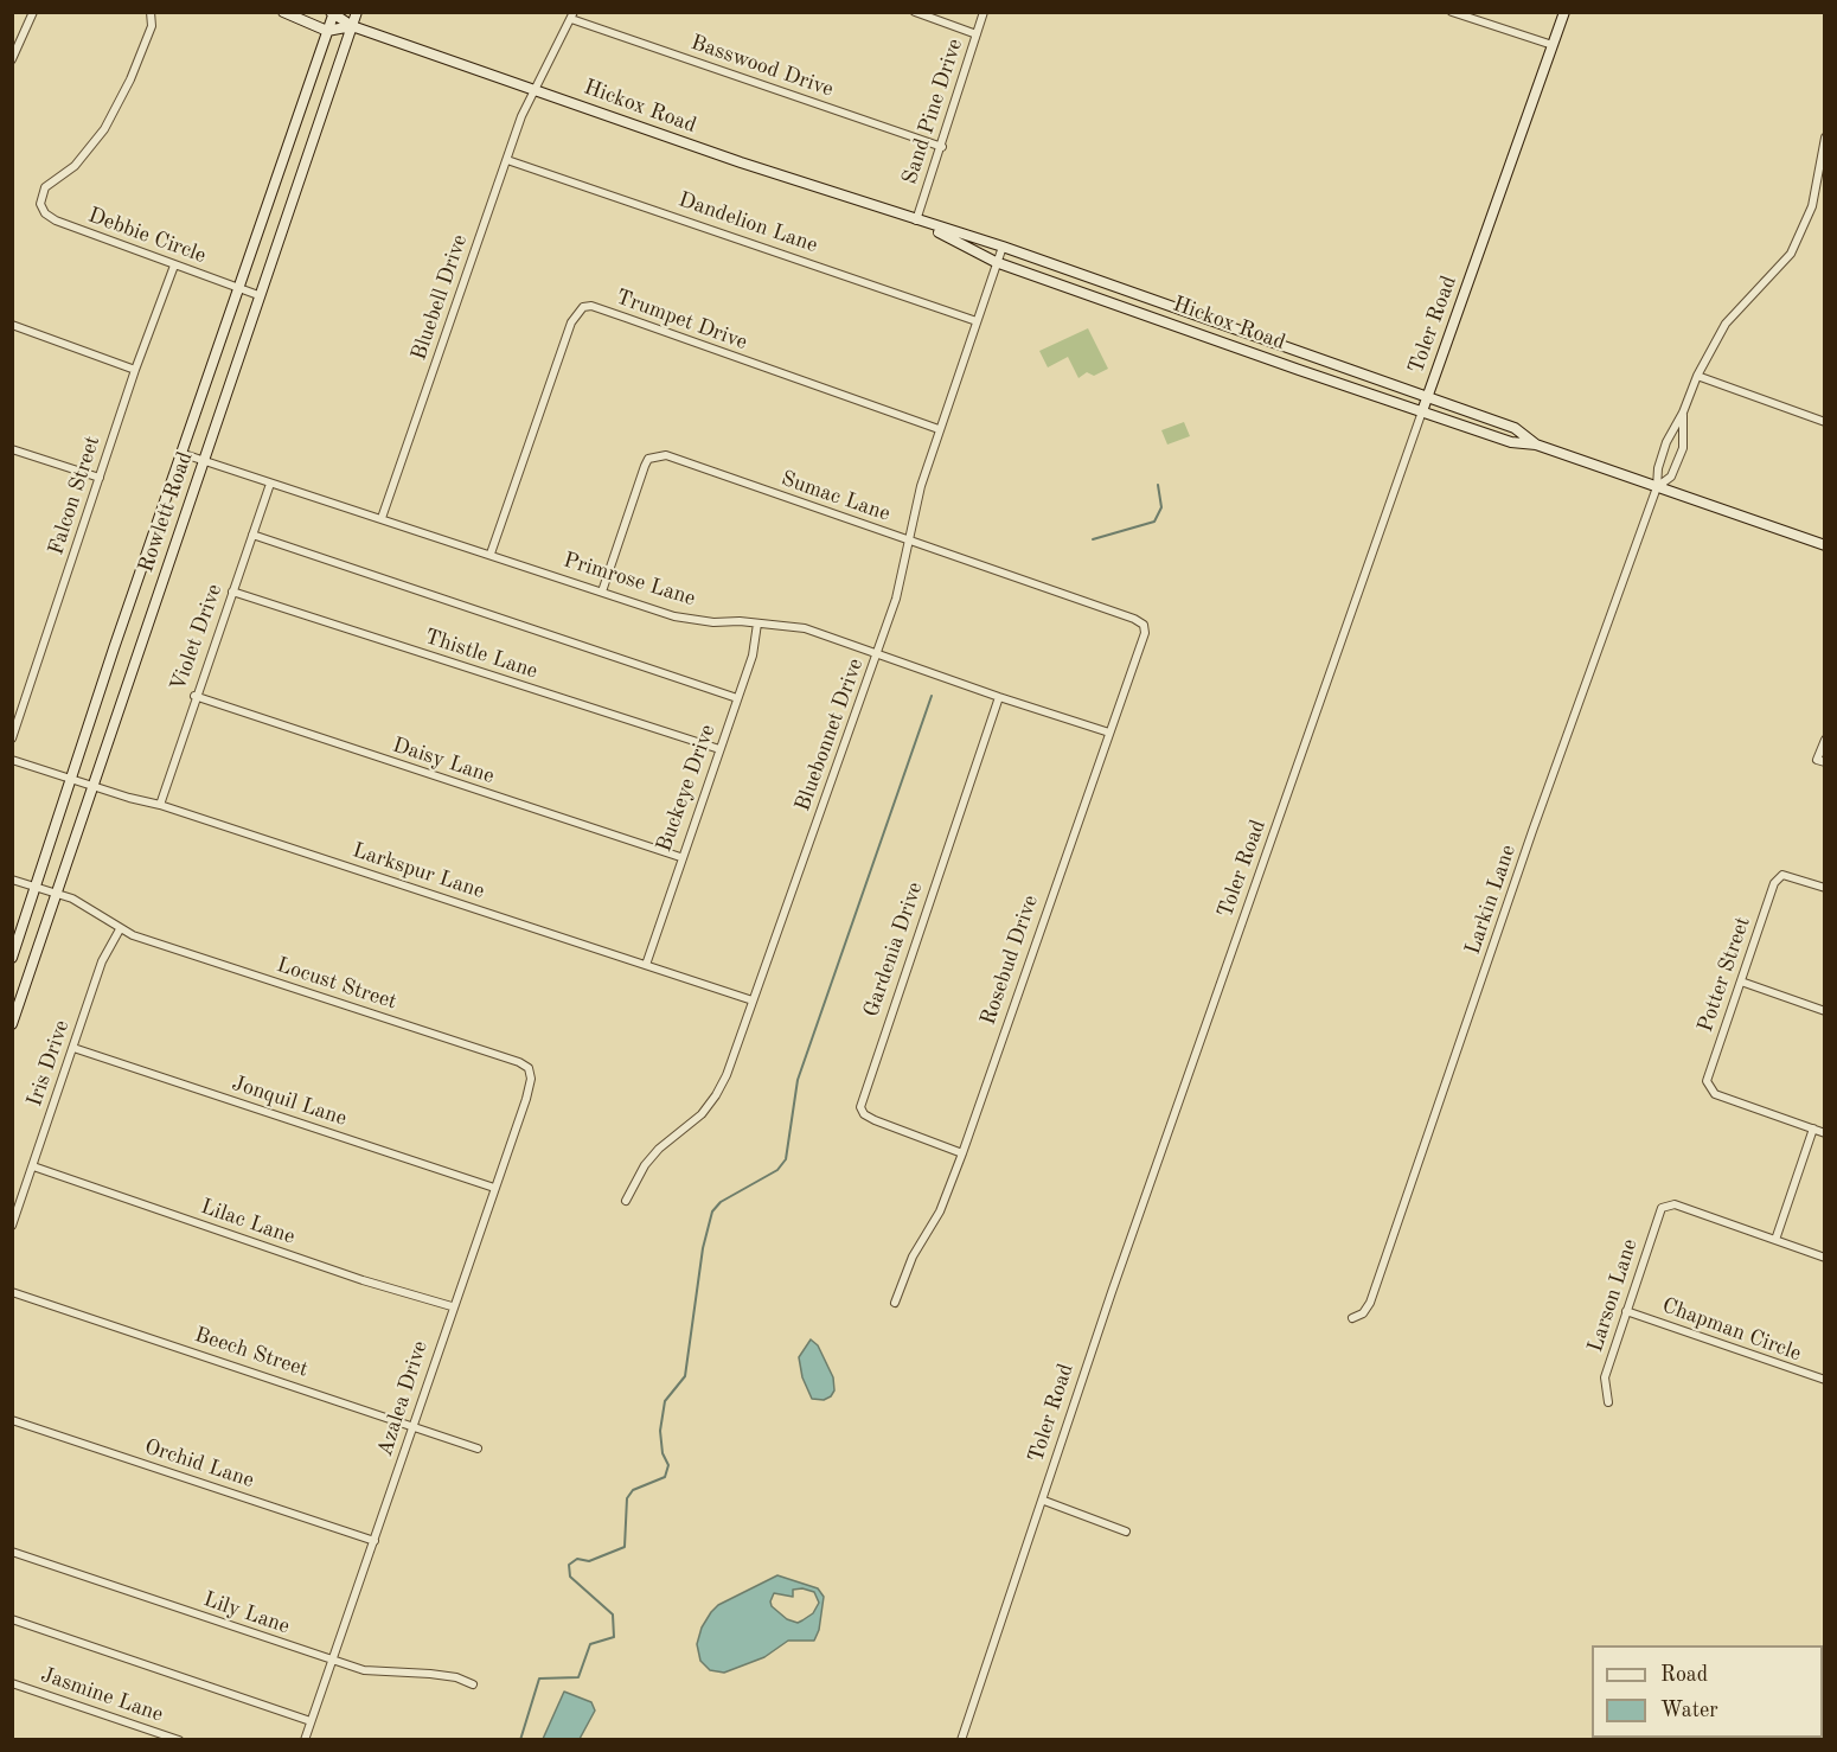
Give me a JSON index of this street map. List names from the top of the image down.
{
  "streets": {
    "street": [
      "Basswood Drive",
      "Hickox Road",
      "Sand Pine Drive",
      "Dandelion Lane",
      "Debbie Circle",
      "Bluebell Drive",
      "Trumpet Drive",
      "Toler Road",
      "Falcon Street",
      "Sumac Lane",
      "Rowlett Road",
      "Primrose Lane",
      "Violet Drive",
      "Thistle Lane",
      "Bluebonnet Drive",
      "Daisy Lane",
      "Buckeye Drive",
      "Larkspur Lane",
      "Larkin Lane",
      "Gardenia Drive",
      "Rosebud Drive",
      "Potter Street",
      "Locust Street",
      "Iris Drive",
      "Jonquil Lane",
      "Lilac Lane",
      "Larson Lane",
      "Chapman Circle",
      "Beech Street",
      "Azalea Drive",
      "Orchid Lane",
      "Lily Lane",
      "Jasmine Lane"
    ]
  },
  "crossings": [
    ["Basswood Drive", "Sand Pine Drive"],
    ["Basswood Drive", "Bluebell Drive"],
    ["Hickox Road", "Sand Pine Drive"],
    ["Hickox Road", "Bluebell Drive"],
    ["Hickox Road", "Toler Road"],
    ["Hickox Road", "Rowlett Road"],
    ["Hickox Road", "Bluebonnet Drive"],
    ["Hickox Road", "Larkin Lane"],
    ["Dandelion Lane", "Bluebell Drive"],
    ["Dandelion Lane", "Bluebonnet Drive"],
    ["Debbie Circle", "Falcon Street"],
    ["Debbie Circle", "Rowlett Road"],
    ["Bluebell Drive", "Primrose Lane"],
    ["Trumpet Drive", "Primrose Lane"],
    ["Trumpet Drive", "Bluebonnet Drive"],
    ["Sumac Lane", "Primrose Lane"],
    ["Sumac Lane", "Bluebonnet Drive"],
    ["Sumac Lane", "Rosebud Drive"],
    ["Rowlett Road", "Primrose Lane"],
    ["Rowlett Road", "Larkspur Lane"],
    ["Primrose Lane", "Violet Drive"],
    ["Primrose Lane", "Bluebonnet Drive"],
    ["Primrose Lane", "Buckeye Drive"],
    ["Primrose Lane", "Gardenia Drive"],
    ["Primrose Lane", "Rosebud Drive"],
    ["Violet Drive", "Thistle Lane"],
    ["Violet Drive", "Daisy Lane"],
    ["Violet Drive", "Larkspur Lane"],
    ["Thistle Lane", "Buckeye Drive"],
    ["Bluebonnet Drive", "Larkspur Lane"],
    ["Daisy Lane", "Buckeye Drive"],
    ["Buckeye Drive", "Larkspur Lane"],
    ["Gardenia Drive", "Rosebud Drive"],
    ["Locust Street", "Iris Drive"],
    ["Locust Street", "Azalea Drive"],
    ["Iris Drive", "Jonquil Lane"],
    ["Iris Drive", "Lilac Lane"],
    ["Jonquil Lane", "Azalea Drive"],
    ["Lilac Lane", "Azalea Drive"],
    ["Larson Lane", "Chapman Circle"],
    ["Beech Street", "Azalea Drive"],
    ["Azalea Drive", "Orchid Lane"],
    ["Azalea Drive", "Lily Lane"]
  ],
  "legend": ["Road", "Water"]
}
